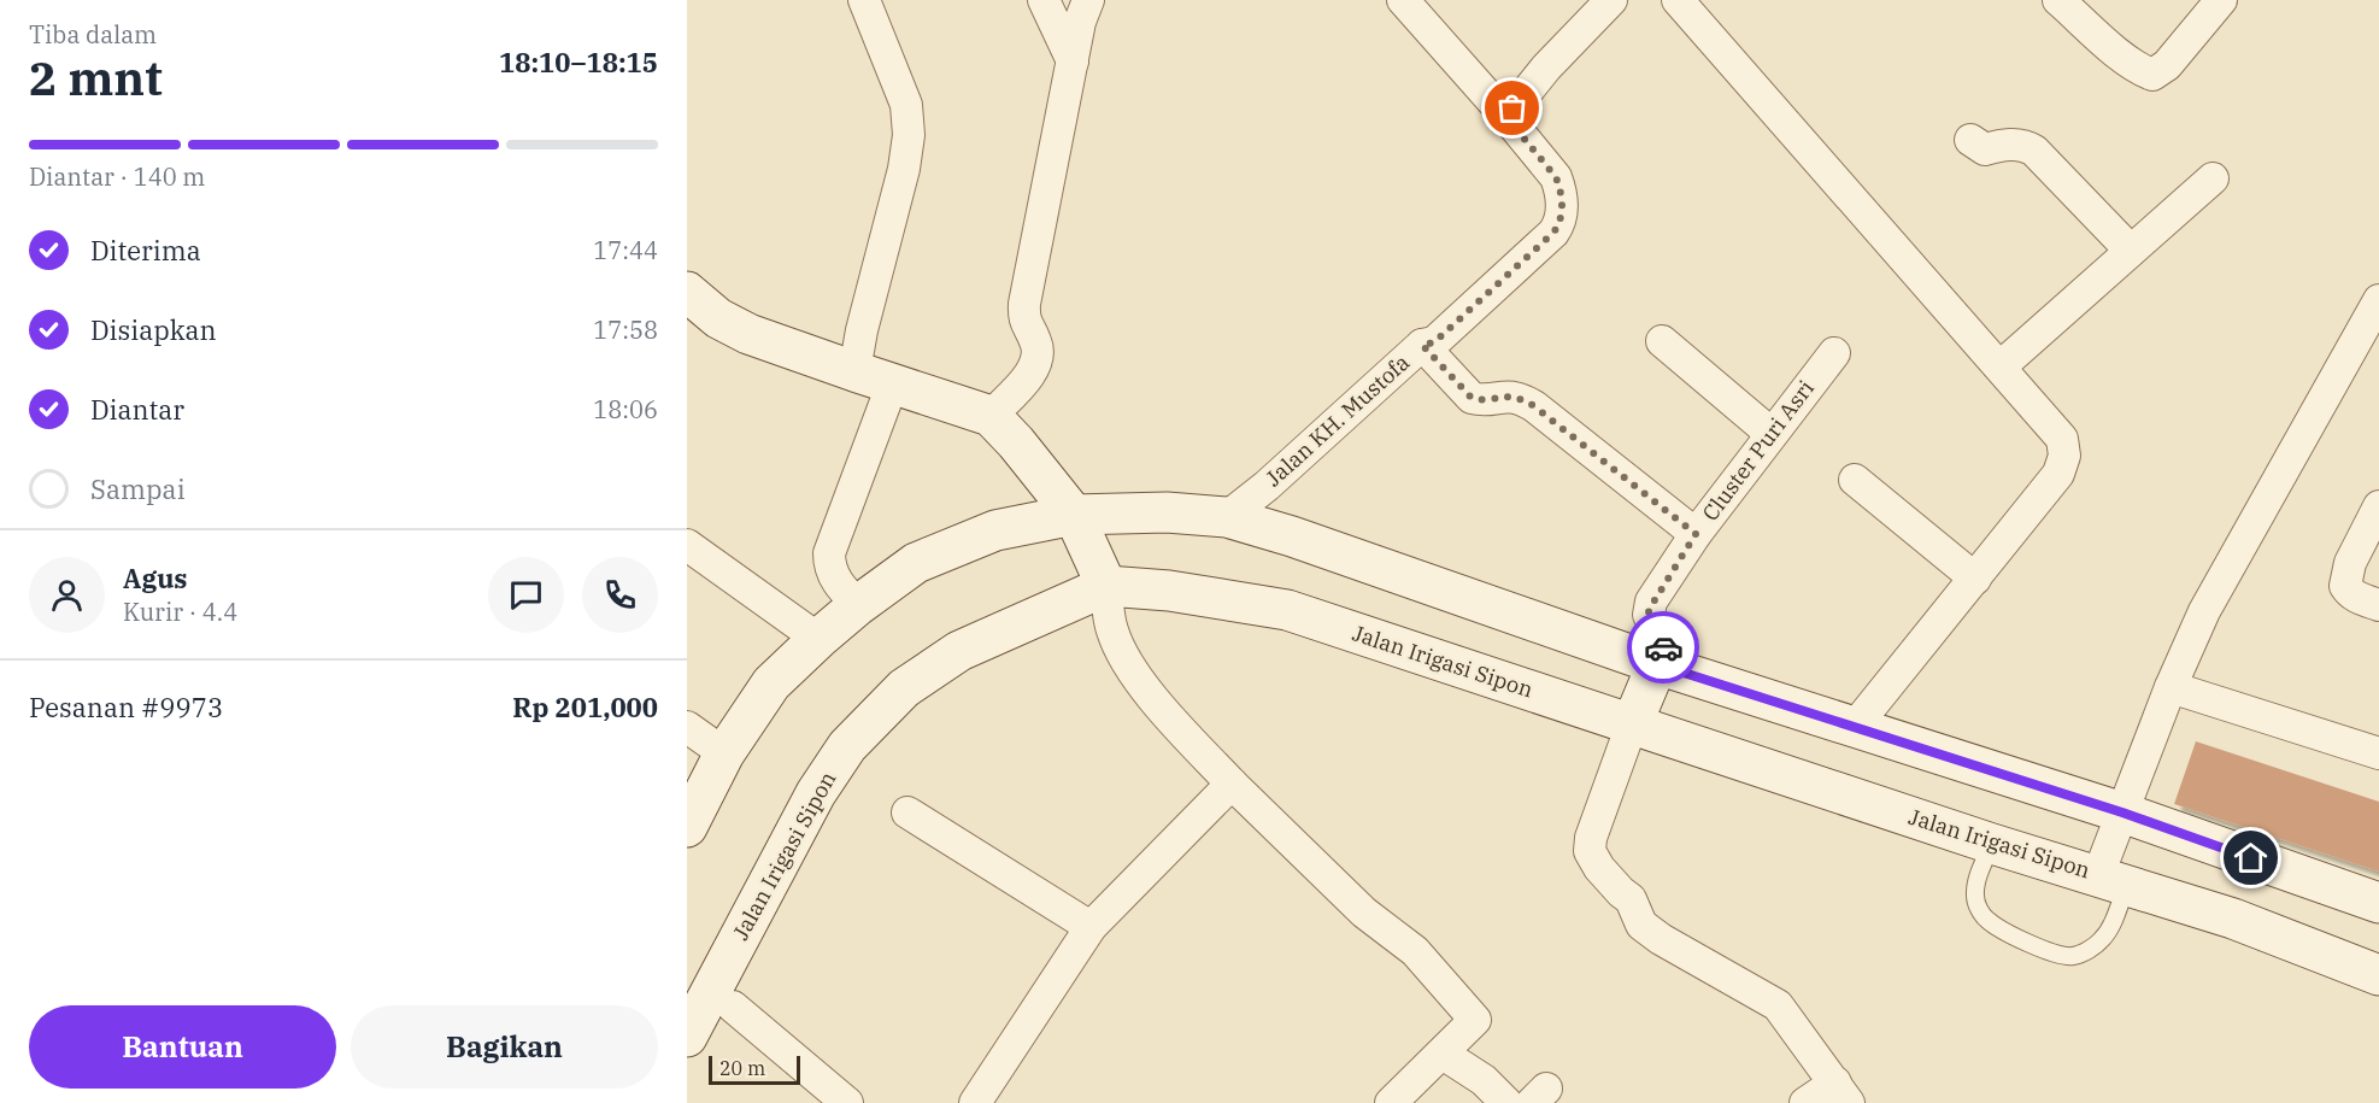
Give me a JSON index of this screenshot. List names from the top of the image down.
{
  "streets": {
    "street": ["Jalan KH. Mustofa", "Cluster Puri Asri", "Jalan Irigasi Sipon"]
  },
  "scale_bar": "20 m",
  "page": {
    "heading": ["2 mnt", "Tiba dalam", "18:10–18:15"],
    "panel": [
      "Agus",
      "Kurir · 4.4",
      "Pesanan #9973",
      "Rp 201,000"
    ],
    "bar": "Diantar · 140 m",
    "list": [
      ["Diterima", "17:44"],
      ["Disiapkan", "17:58"],
      ["Diantar", "18:06"],
      "Sampai"
    ],
    "buttons": ["Bantuan", "Bagikan"],
    "scale": "20 m"
  }
}
